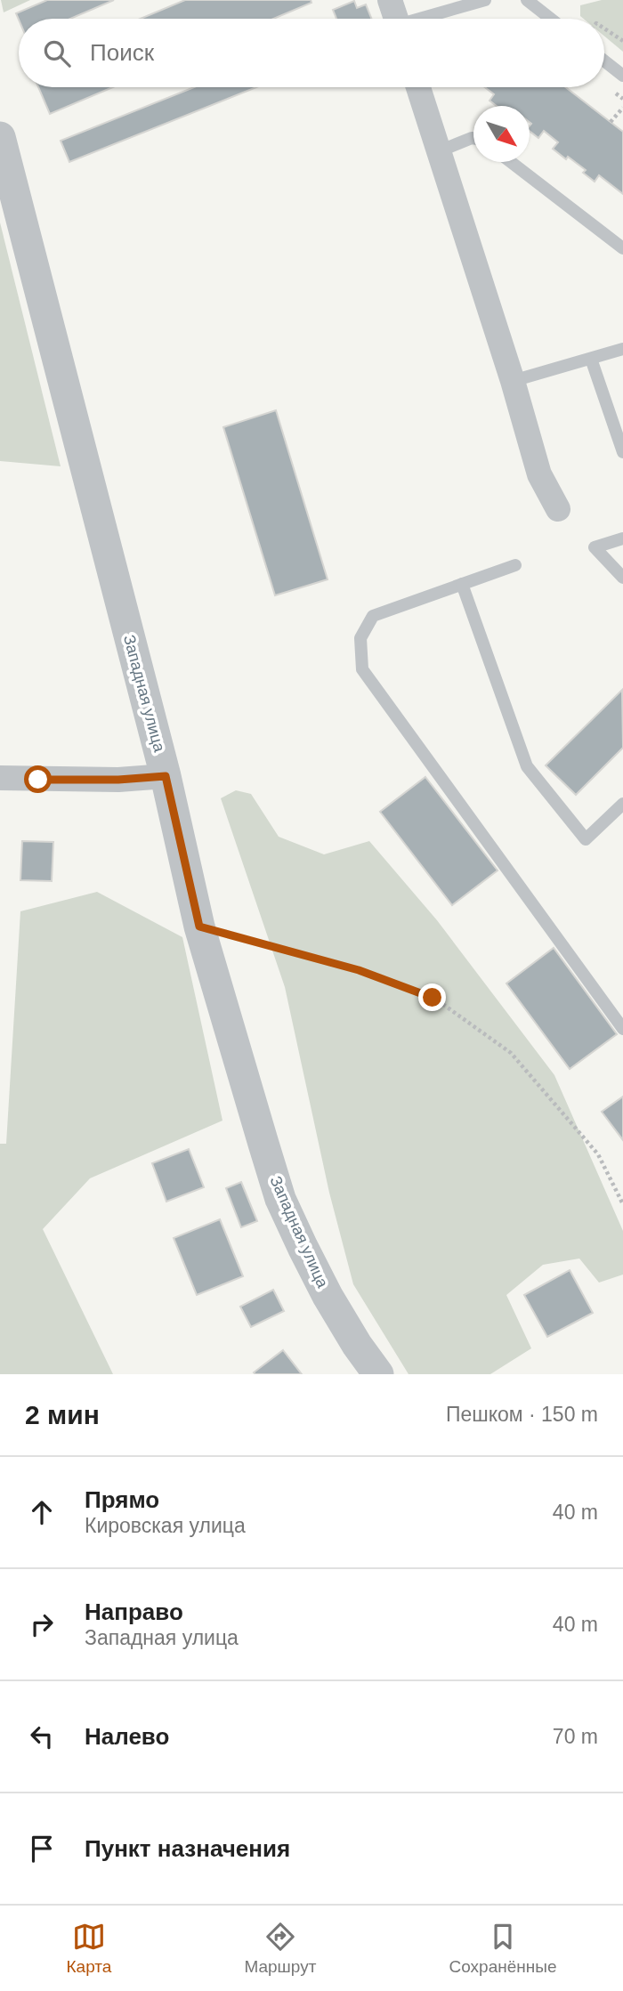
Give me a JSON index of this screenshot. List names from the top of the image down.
{
  "streets": {
    "street": ["Западная улица"]
  },
  "north": "bottom right",
  "page": {
    "search": "Поиск",
    "heading": ["2 мин", "Пешком · 150 m"],
    "list": [
      ["Прямо", "Кировская улица", "40 m"],
      ["Направо", "Западная улица", "40 m"],
      ["Налево", "70 m"],
      "Пункт назначения"
    ],
    "nav": ["Карта", "Маршрут", "Сохранённые"]
  }
}
